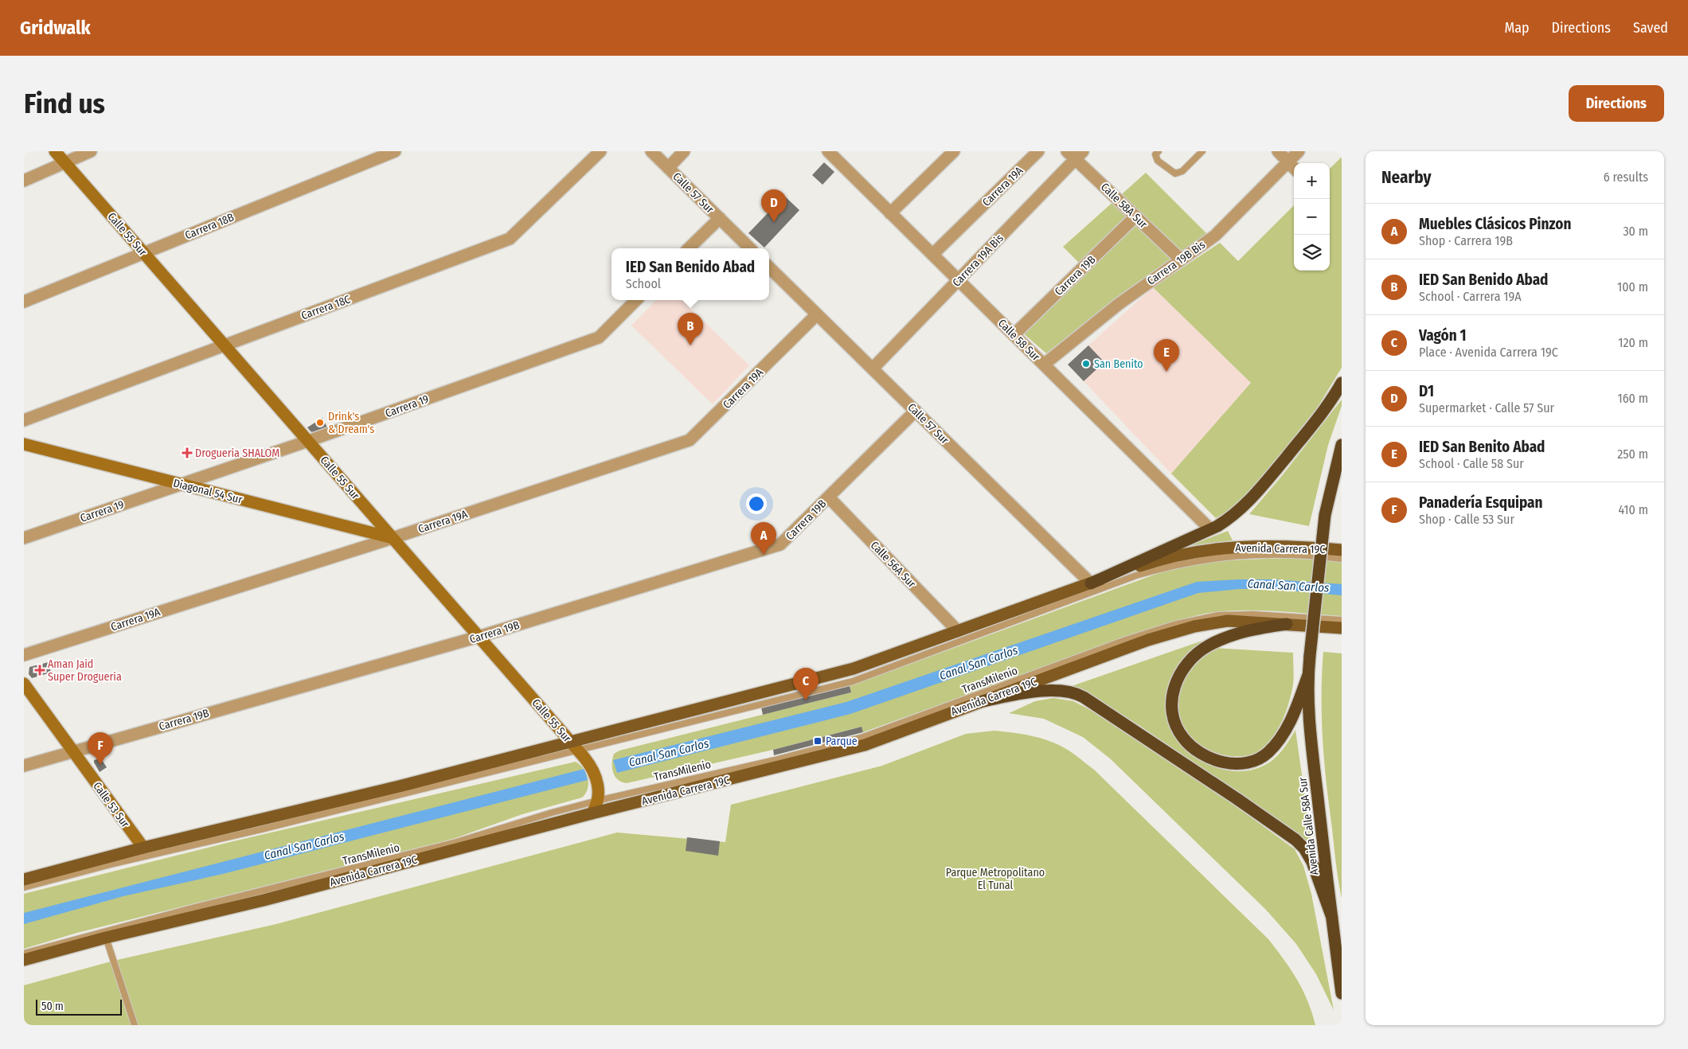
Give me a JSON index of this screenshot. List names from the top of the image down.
{
  "streets": {
    "highway": ["Avenida Calle 58A Sur"],
    "main road": ["Avenida Carrera 19C"],
    "street": [
      "Carrera 19A",
      "Calle 57 Sur",
      "Calle 58A Sur",
      "Carrera 18B",
      "Calle 55 Sur",
      "Carrera 19A Bis",
      "Carrera 19B Bis",
      "Carrera 19B",
      "Carrera 18C",
      "Calle 58 Sur",
      "Carrera 19",
      "Diagonal 54 Sur",
      "Calle 56A Sur",
      "Calle 53 Sur"
    ],
    "lane": ["TransMilenio"]
  },
  "crossings": [
    ["Carrera 19A", "Calle 57 Sur"],
    ["Carrera 19A", "Calle 55 Sur"],
    ["Carrera 19A", "Calle 58 Sur"],
    ["Carrera 19A", "Diagonal 54 Sur"],
    ["Calle 57 Sur", "Carrera 19A Bis"],
    ["Calle 57 Sur", "Carrera 19B"],
    ["Calle 57 Sur", "Avenida Carrera 19C"],
    ["Calle 58A Sur", "Carrera 19A Bis"],
    ["Calle 58A Sur", "Carrera 19B Bis"],
    ["Calle 58A Sur", "Carrera 19B"],
    ["Carrera 18B", "Calle 55 Sur"],
    ["Calle 55 Sur", "Carrera 19B"],
    ["Calle 55 Sur", "Carrera 18C"],
    ["Calle 55 Sur", "Carrera 19"],
    ["Calle 55 Sur", "Diagonal 54 Sur"],
    ["Calle 55 Sur", "Avenida Carrera 19C"],
    ["Calle 55 Sur", "TransMilenio"],
    ["Carrera 19A Bis", "Calle 58 Sur"],
    ["Carrera 19B Bis", "Calle 58 Sur"],
    ["Carrera 19B", "Calle 58 Sur"],
    ["Carrera 19B", "Calle 56A Sur"],
    ["Carrera 19B", "Calle 53 Sur"],
    ["Carrera 19", "Diagonal 54 Sur"],
    ["Avenida Carrera 19C", "Calle 56A Sur"],
    ["Avenida Carrera 19C", "Calle 53 Sur"]
  ],
  "water": ["Canal San Carlos"],
  "parks": ["Parque Metropolitano El Tunal"],
  "places": {
    "other": ["San Benito", "Drink's & Dream's"],
    "health": ["Drogueria SHALOM", "Aman Jaid Super Drogueria"],
    "transit": ["Parque"]
  },
  "scale_bar": "50 m",
  "page": {
    "header": "Gridwalk",
    "nav": ["Map", "Directions", "Saved"],
    "buttons": "Directions",
    "title": "Find us",
    "heading": ["Nearby", "6 results"],
    "map_buttons": ["+", "−"],
    "pins": [
      "D",
      "B",
      "E",
      "A",
      "C",
      "F"
    ],
    "list": [
      {
        "mark": "A",
        "name": "Muebles Clásicos Pinzon",
        "note": "Shop · Carrera 19B",
        "value": "30 m"
      },
      {
        "mark": "B",
        "name": "IED San Benido Abad",
        "note": "School · Carrera 19A",
        "value": "100 m"
      },
      {
        "mark": "C",
        "name": "Vagón 1",
        "note": "Place · Avenida Carrera 19C",
        "value": "120 m"
      },
      {
        "mark": "D",
        "name": "D1",
        "note": "Supermarket · Calle 57 Sur",
        "value": "160 m"
      },
      {
        "mark": "E",
        "name": "IED San Benito Abad",
        "note": "School · Calle 58 Sur",
        "value": "250 m"
      },
      {
        "mark": "F",
        "name": "Panadería Esquipan",
        "note": "Shop · Calle 53 Sur",
        "value": "410 m"
      }
    ],
    "popup": ["IED San Benido Abad", "School"],
    "scale": "50 m"
  }
}
